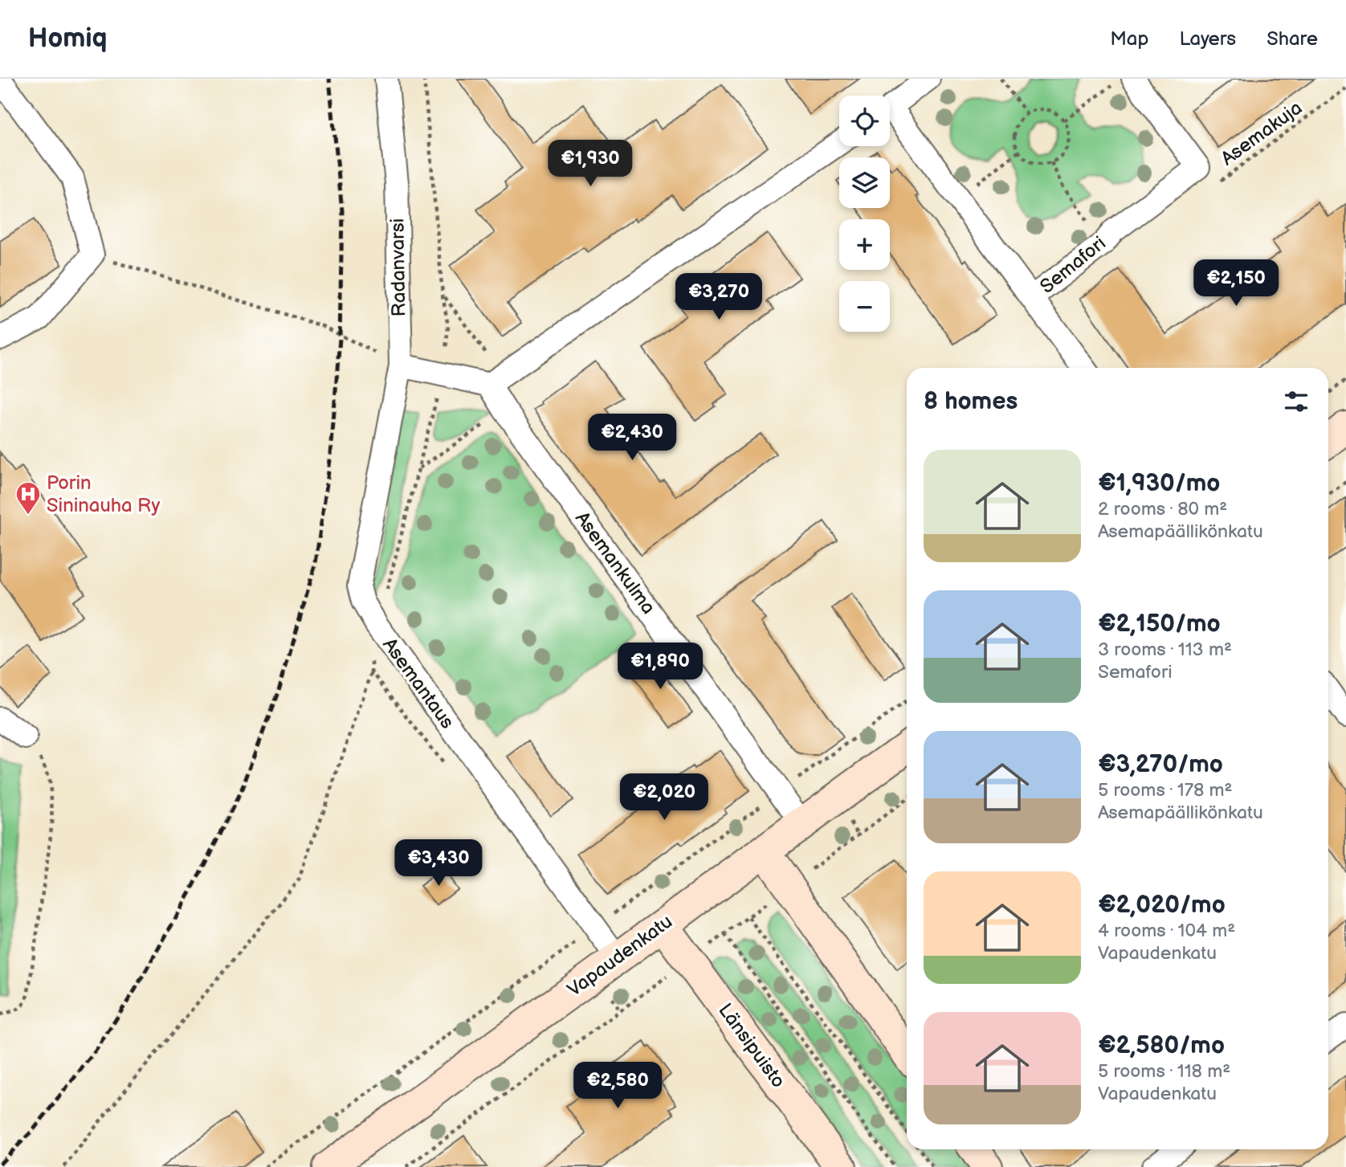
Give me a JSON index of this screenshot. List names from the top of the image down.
{
  "streets": {
    "street": [
      "Semafori",
      "Radanvarsi",
      "Asemankulma",
      "Asemantaus",
      "Vapaudenkatu",
      "Länsipuisto"
    ],
    "path": ["Asemakuja"]
  },
  "crossings": [
    ["Radanvarsi", "Asemantaus"],
    ["Asemankulma", "Vapaudenkatu"],
    ["Asemantaus", "Vapaudenkatu"],
    ["Vapaudenkatu", "Länsipuisto"]
  ],
  "places": {
    "hospital": ["Porin Sininauha Ry"]
  },
  "page": {
    "header": "Homiq",
    "nav": ["Map", "Layers", "Share"],
    "map_buttons": ["+", "−"],
    "price": [
      "€1,930",
      "€2,150",
      "€3,270",
      "€2,430",
      "€1,890",
      "€2,020",
      "€3,430",
      "€2,580"
    ],
    "heading": "8 homes",
    "list": [
      {
        "name": "€1,930/mo",
        "note": "2 rooms · 80 m² · Asemapäällikönkatu"
      },
      {
        "name": "€2,150/mo",
        "note": "3 rooms · 113 m² · Semafori"
      },
      {
        "name": "€3,270/mo",
        "note": "5 rooms · 178 m² · Asemapäällikönkatu"
      },
      {
        "name": "€2,020/mo",
        "note": "4 rooms · 104 m² · Vapaudenkatu"
      },
      {
        "name": "€2,580/mo",
        "note": "5 rooms · 118 m² · Vapaudenkatu"
      }
    ]
  }
}
